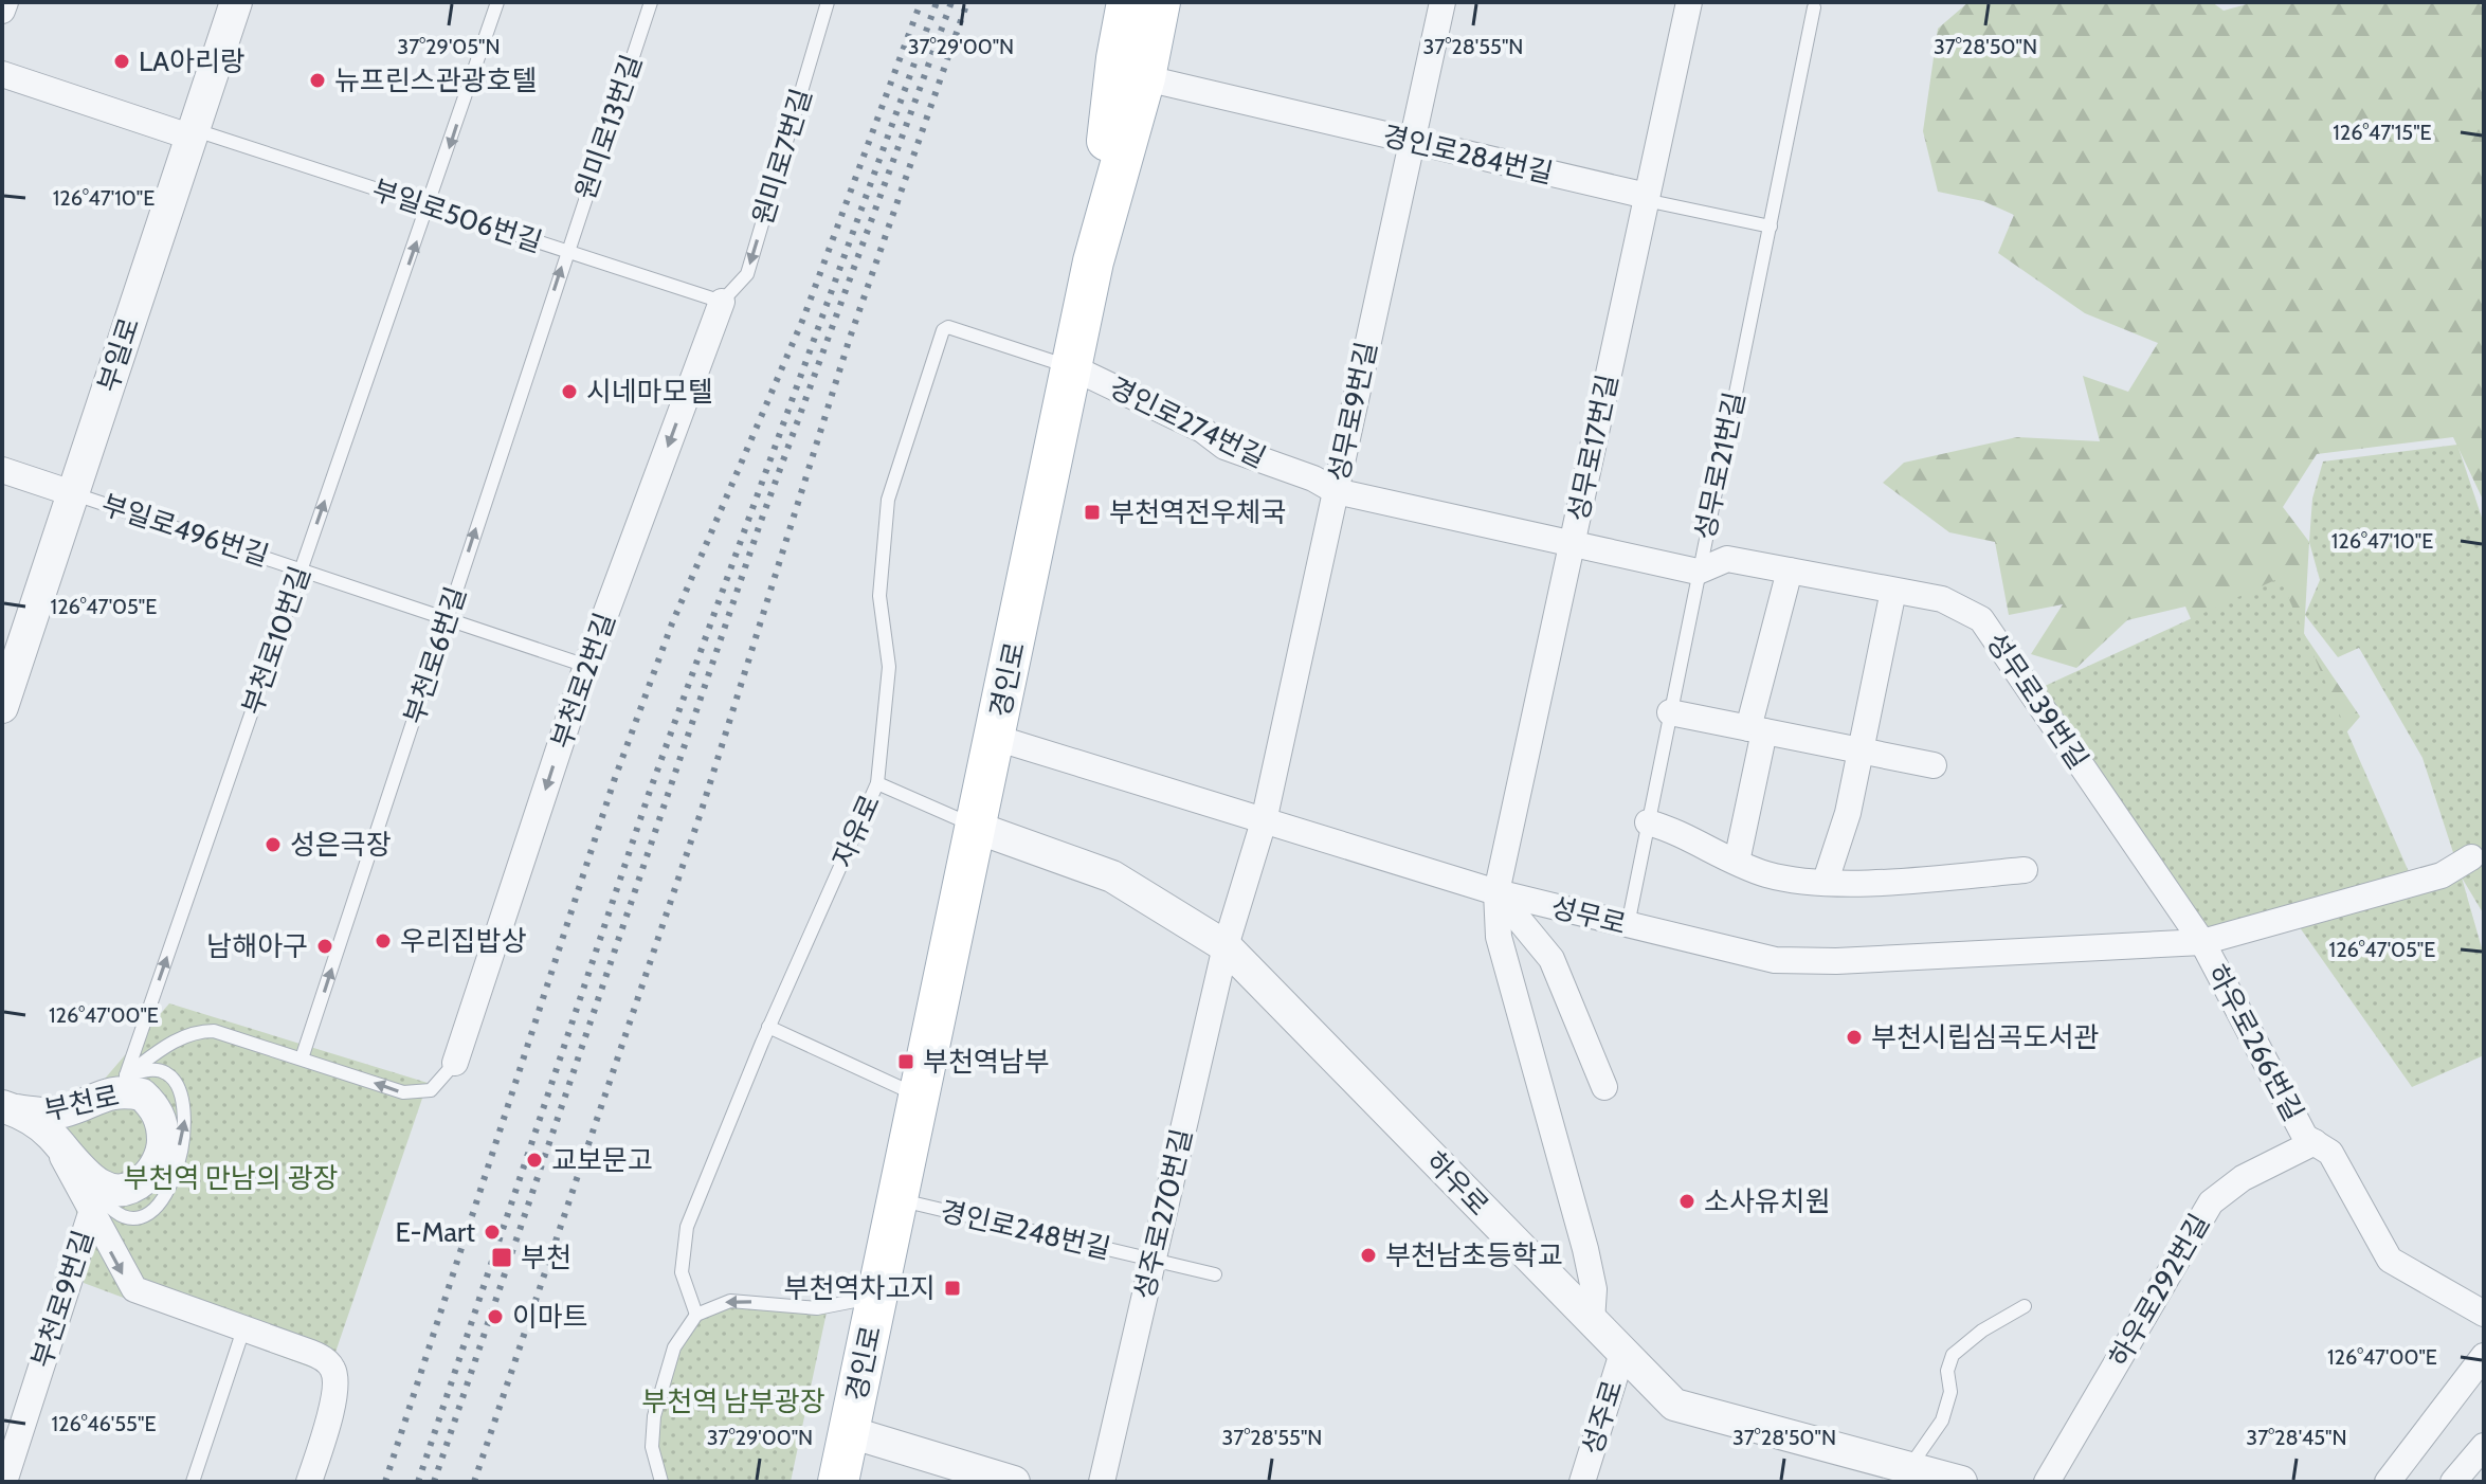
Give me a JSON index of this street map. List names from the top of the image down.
{
  "streets": {
    "main road": ["경인로"],
    "street": [
      "경인로284번길",
      "부일로",
      "성무로9번길",
      "경인로274번길",
      "성무로17번길",
      "부천로2번길",
      "성무로39번길",
      "성무로",
      "하우로266번길",
      "부천로",
      "하우로",
      "성주로270번길",
      "하우로292번길",
      "부천로9번길",
      "성주로"
    ],
    "lane": [
      "원미로13번길",
      "원미로7번길",
      "부일로506번길",
      "성무로21번길",
      "부일로496번길",
      "부천로10번길",
      "부천로6번길",
      "자유로",
      "경인로248번길"
    ]
  },
  "crossings": [
    ["원미로13번길", "부일로506번길"],
    ["원미로13번길", "부천로6번길"],
    ["경인로284번길", "성무로9번길"],
    ["경인로284번길", "성무로17번길"],
    ["경인로284번길", "성무로21번길"],
    ["경인로284번길", "경인로"],
    ["원미로7번길", "부일로506번길"],
    ["원미로7번길", "부천로2번길"],
    ["부일로506번길", "부일로"],
    ["부일로506번길", "부천로10번길"],
    ["부일로506번길", "부천로6번길"],
    ["부일로506번길", "부천로2번길"],
    ["부일로", "부일로496번길"],
    ["성무로9번길", "경인로274번길"],
    ["성무로9번길", "성무로"],
    ["성무로9번길", "하우로"],
    ["성무로9번길", "성주로270번길"],
    ["경인로274번길", "성무로17번길"],
    ["경인로274번길", "성무로21번길"],
    ["경인로274번길", "경인로"],
    ["경인로274번길", "성무로39번길"],
    ["경인로274번길", "자유로"],
    ["성무로17번길", "성무로"],
    ["성무로17번길", "하우로"],
    ["성무로21번길", "성무로39번길"],
    ["성무로21번길", "성무로"],
    ["부일로496번길", "부천로10번길"],
    ["부일로496번길", "부천로6번길"],
    ["부일로496번길", "부천로2번길"],
    ["부천로10번길", "부천로"],
    ["경인로", "자유로"],
    ["경인로", "성무로"],
    ["경인로", "하우로"],
    ["경인로", "경인로248번길"],
    ["성무로39번길", "성무로"],
    ["성무로39번길", "하우로266번길"],
    ["성무로", "하우로266번길"],
    ["하우로266번길", "하우로292번길"],
    ["하우로", "성주로270번길"],
    ["하우로", "성주로"],
    ["성주로270번길", "경인로248번길"]
  ],
  "one_way": ["원미로7번길", "부천로6번길", "부천로2번길"],
  "parks": ["부천역 만남의 광장", "부천역 남부광장"],
  "places": {
    "other": [
      "LA아리랑",
      "뉴프린스관광호텔",
      "시네마모텔",
      "성은극장",
      "우리집밥상",
      "남해아구",
      "부천시립심곡도서관",
      "교보문고",
      "소사유치원",
      "E-Mart",
      "부천남초등학교",
      "이마트"
    ],
    "transit": [
      "부천역전우체국",
      "부천역남부",
      "부천",
      "부천역차고지"
    ]
  },
  "coordinates": [
    "37°29'05\"N",
    "37°29'00\"N",
    "37°28'55\"N",
    "37°28'50\"N",
    "126°47'15\"E",
    "126°47'10\"E",
    "126°47'05\"E",
    "126°47'00\"E",
    "126°46'55\"E",
    "37°28'45\"N"
  ]
}
